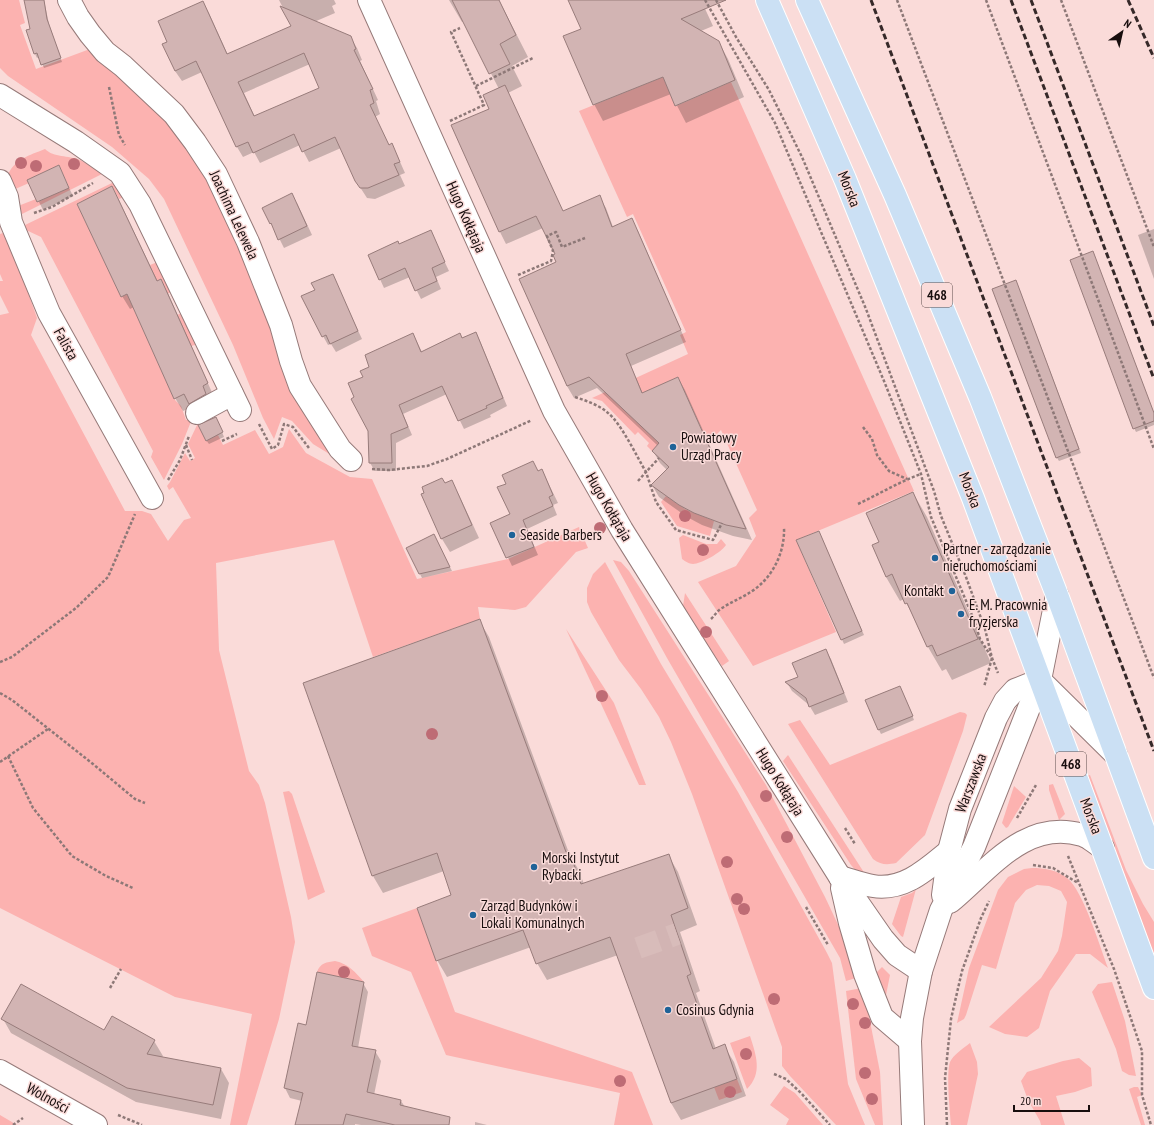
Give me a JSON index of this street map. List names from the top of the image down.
{
  "streets": {
    "main road": ["Morska", "468"],
    "street": [
      "Joachima Lelewela",
      "Hugo Kołłątaja",
      "Falista",
      "Warszawska",
      "Wolności"
    ]
  },
  "crossings": [
    ["Morska", "Warszawska"],
    ["Hugo Kołłątaja", "Warszawska"],
    ["468", "Warszawska"]
  ],
  "places": [
    "Powiatowy Urząd Pracy",
    "Seaside Barbers",
    "Partner - zarządzanie nieruchomościami",
    "Kontakt",
    "E. M. Pracownia fryzjerska",
    "Morski Instytut Rybacki",
    "Zarząd Budynków i Lokali Komunalnych",
    "Cosinus Gdynia"
  ],
  "scale_bar": "20 m",
  "north": "top right"
}
